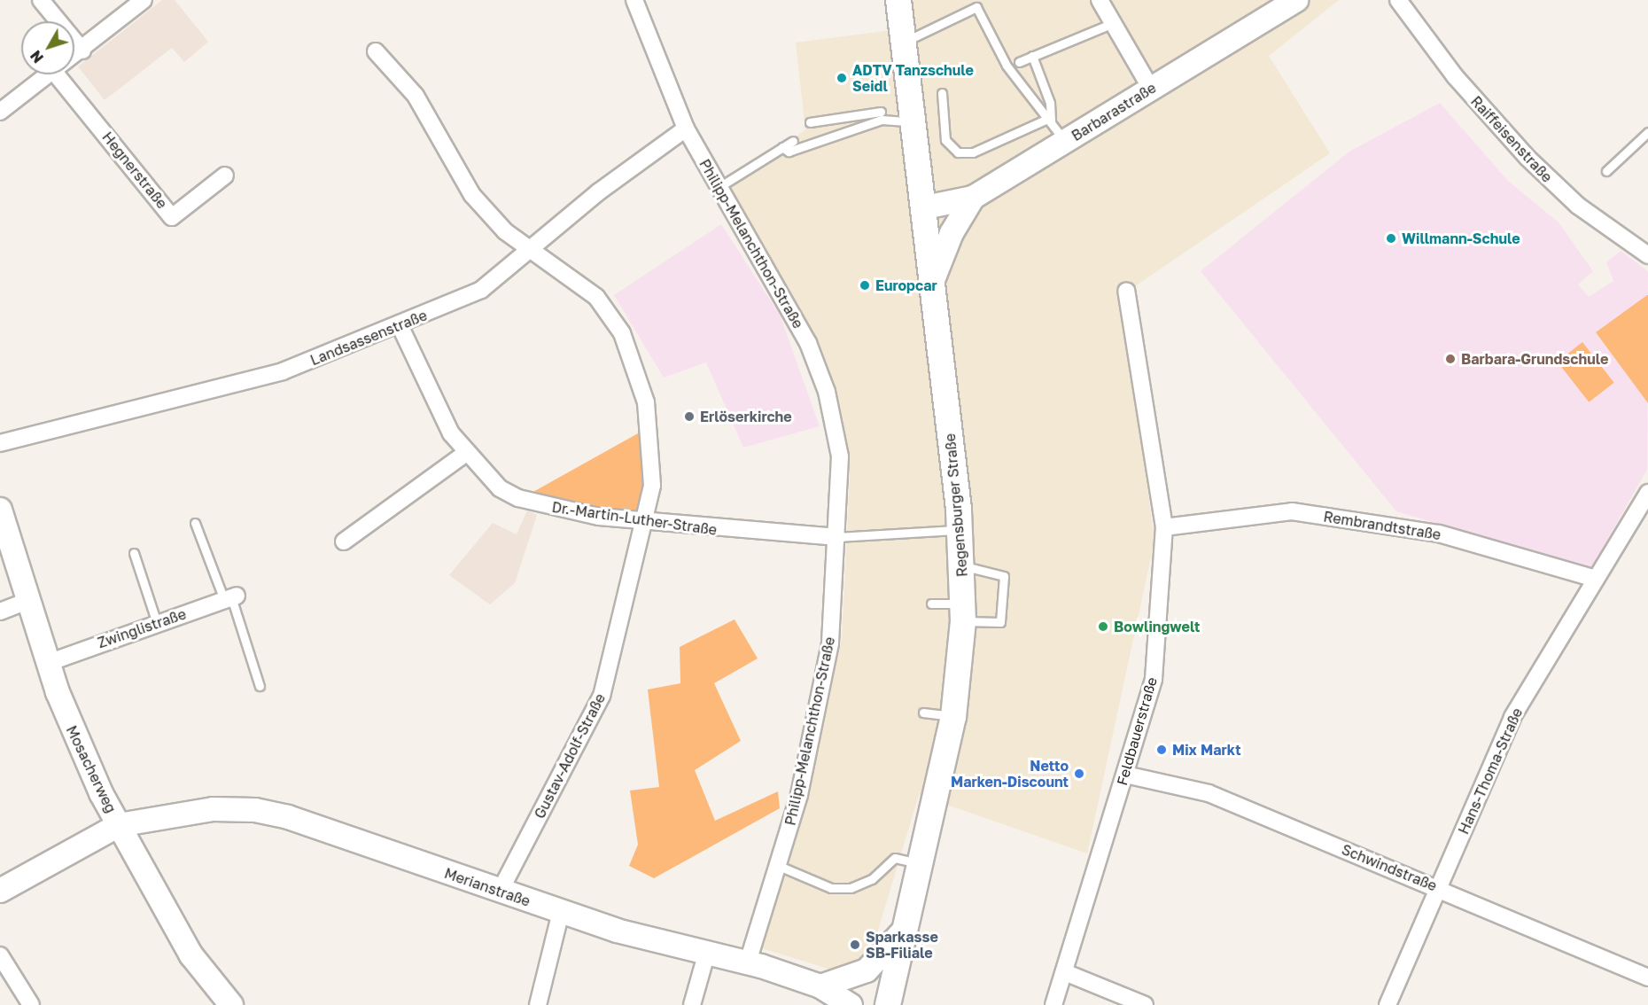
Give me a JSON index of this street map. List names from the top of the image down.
{
  "streets": {
    "main road": ["Regensburger Straße"],
    "street": [
      "Barbarastraße",
      "Raiffeisenstraße",
      "Hegnerstraße",
      "Philipp-Melanchthon-Straße",
      "Landsassenstraße",
      "Dr.-Martin-Luther-Straße",
      "Rembrandtstraße",
      "Zwinglistraße",
      "Feldbauerstraße",
      "Gustav-Adolf-Straße",
      "Mosacherweg",
      "Hans-Thoma-Straße",
      "Schwindstraße",
      "Merianstraße"
    ]
  },
  "crossings": [
    ["Barbarastraße", "Regensburger Straße"],
    ["Philipp-Melanchthon-Straße", "Landsassenstraße"],
    ["Philipp-Melanchthon-Straße", "Dr.-Martin-Luther-Straße"],
    ["Philipp-Melanchthon-Straße", "Merianstraße"],
    ["Landsassenstraße", "Dr.-Martin-Luther-Straße"],
    ["Landsassenstraße", "Gustav-Adolf-Straße"],
    ["Dr.-Martin-Luther-Straße", "Gustav-Adolf-Straße"],
    ["Rembrandtstraße", "Feldbauerstraße"],
    ["Rembrandtstraße", "Hans-Thoma-Straße"],
    ["Zwinglistraße", "Mosacherweg"],
    ["Feldbauerstraße", "Schwindstraße"],
    ["Gustav-Adolf-Straße", "Merianstraße"],
    ["Mosacherweg", "Merianstraße"],
    ["Hans-Thoma-Straße", "Schwindstraße"]
  ],
  "places": [
    "ADTV Tanzschule Seidl",
    "Willmann-Schule",
    "Europcar",
    "Barbara-Grundschule",
    "Erlöserkirche",
    "Bowlingwelt",
    "Mix Markt",
    "Netto Marken-Discount",
    "Sparkasse SB-Filiale"
  ],
  "north": "bottom left"
}
